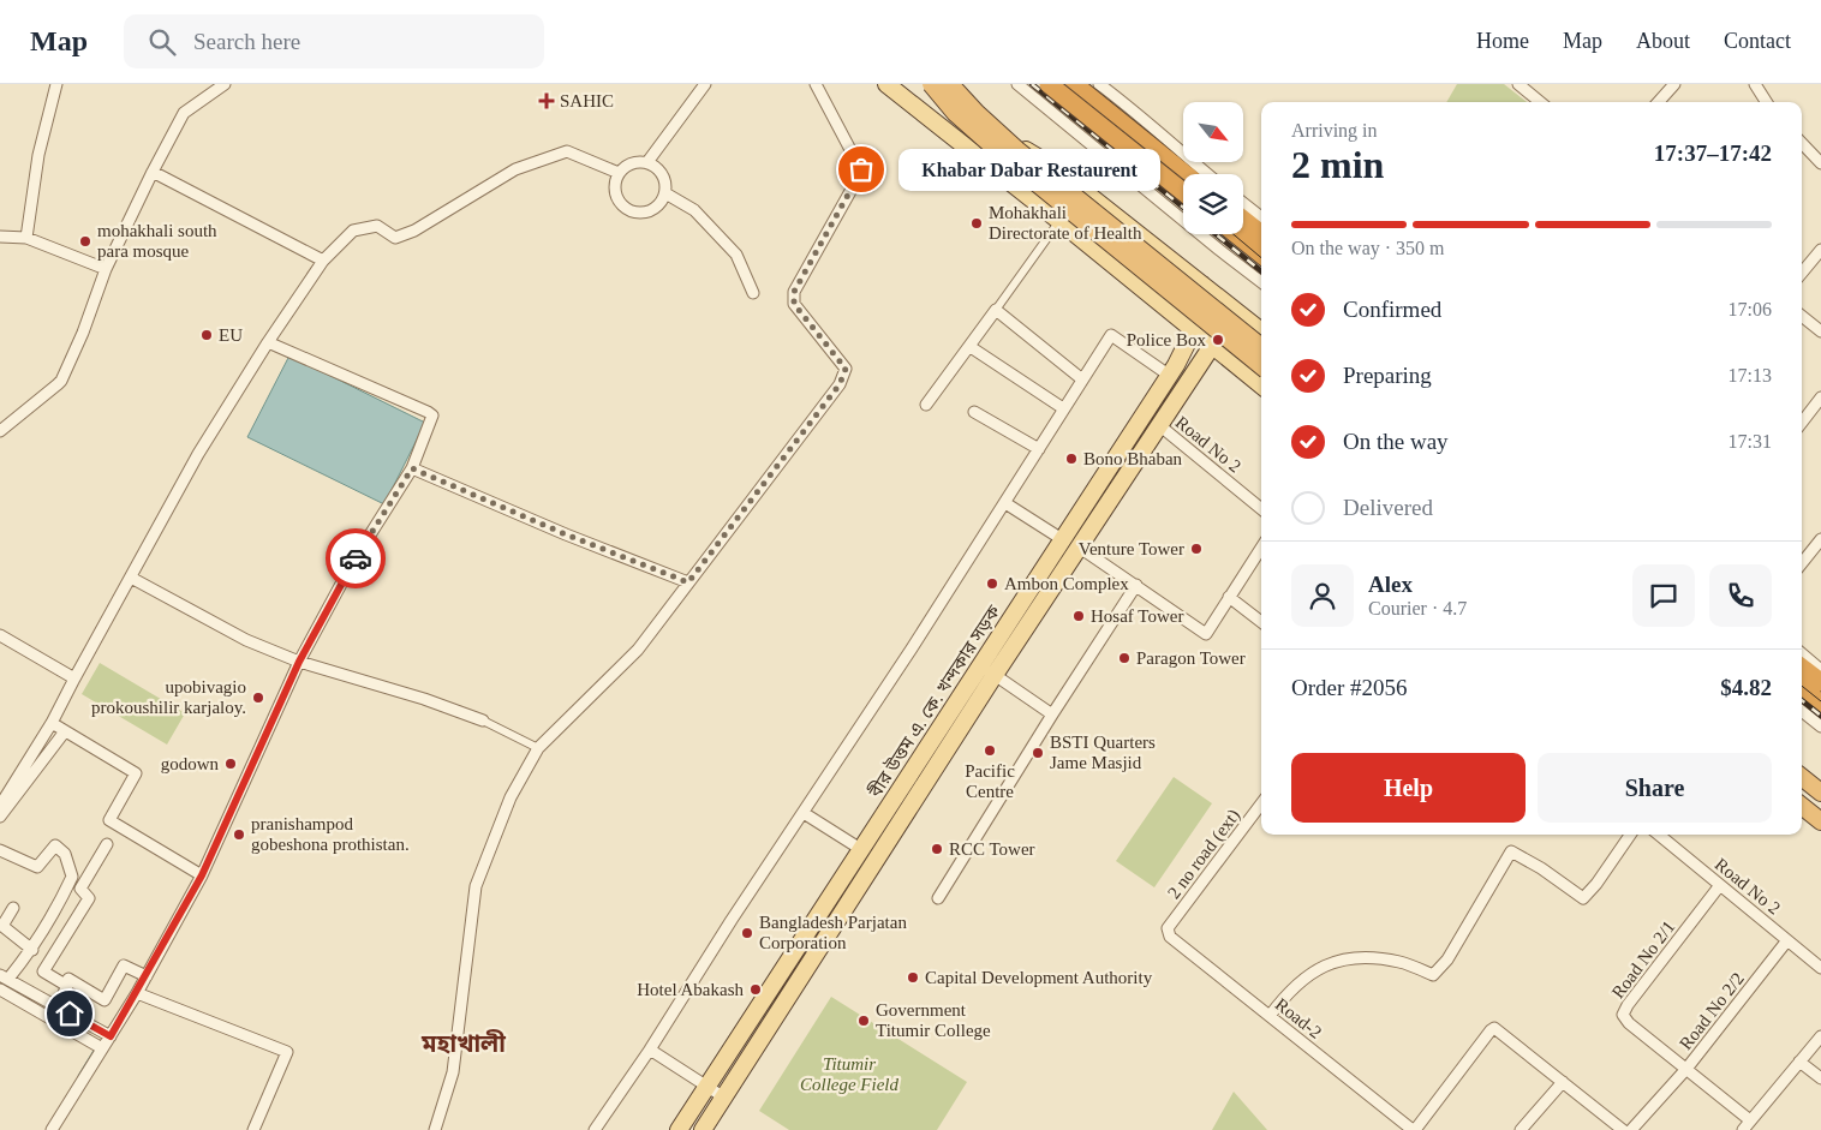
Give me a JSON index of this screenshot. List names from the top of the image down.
{
  "streets": {
    "main road": ["বীর উত্তম এ. কে. খন্দকার সড়ক"],
    "street": [
      "Road No 2",
      "2 no road (ext)",
      "Road No 2/1",
      "Road No 2/2",
      "Road-2"
    ]
  },
  "crossings": [
    ["Road No 2", "বীর উত্তম এ. কে. খন্দকার সড়ক"],
    ["Road No 2", "Road No 2/1"],
    ["Road No 2", "Road No 2/2"],
    ["2 no road (ext)", "Road-2"],
    ["Road No 2/1", "Road No 2/2"]
  ],
  "districts": ["মহাখালী"],
  "parks": ["Titumir College Field"],
  "places": {
    "health": ["SAHIC"],
    "other": [
      "Khabar Dabar Restaurent",
      "Mohakhali Directorate of Health",
      "mohakhali south para mosque",
      "EU",
      "Police Box",
      "Bono Bhaban",
      "Venture Tower",
      "Ambon Complex",
      "Hosaf Tower",
      "Paragon Tower",
      "upobivagio prokoushilir karjaloy.",
      "Pacific Centre",
      "BSTI Quarters Jame Masjid",
      "godown",
      "pranishampod gobeshona prothistan.",
      "RCC Tower",
      "Bangladesh Parjatan Corporation",
      "Capital Development Authority",
      "Hotel Abakash",
      "Government Titumir College"
    ]
  },
  "north": "bottom right",
  "page": {
    "header": "Map",
    "search": "Search here",
    "nav": [
      "Home",
      "Map",
      "About",
      "Contact"
    ],
    "heading": ["2 min", "Arriving in", "17:37–17:42"],
    "panel": [
      "Alex",
      "Courier · 4.7",
      "Order #2056",
      "$4.82"
    ],
    "bubble": "Khabar Dabar Restaurent",
    "bar": "On the way · 350 m",
    "list": [
      ["Confirmed", "17:06"],
      ["Preparing", "17:13"],
      ["On the way", "17:31"],
      "Delivered"
    ],
    "buttons": ["Help", "Share"]
  }
}
